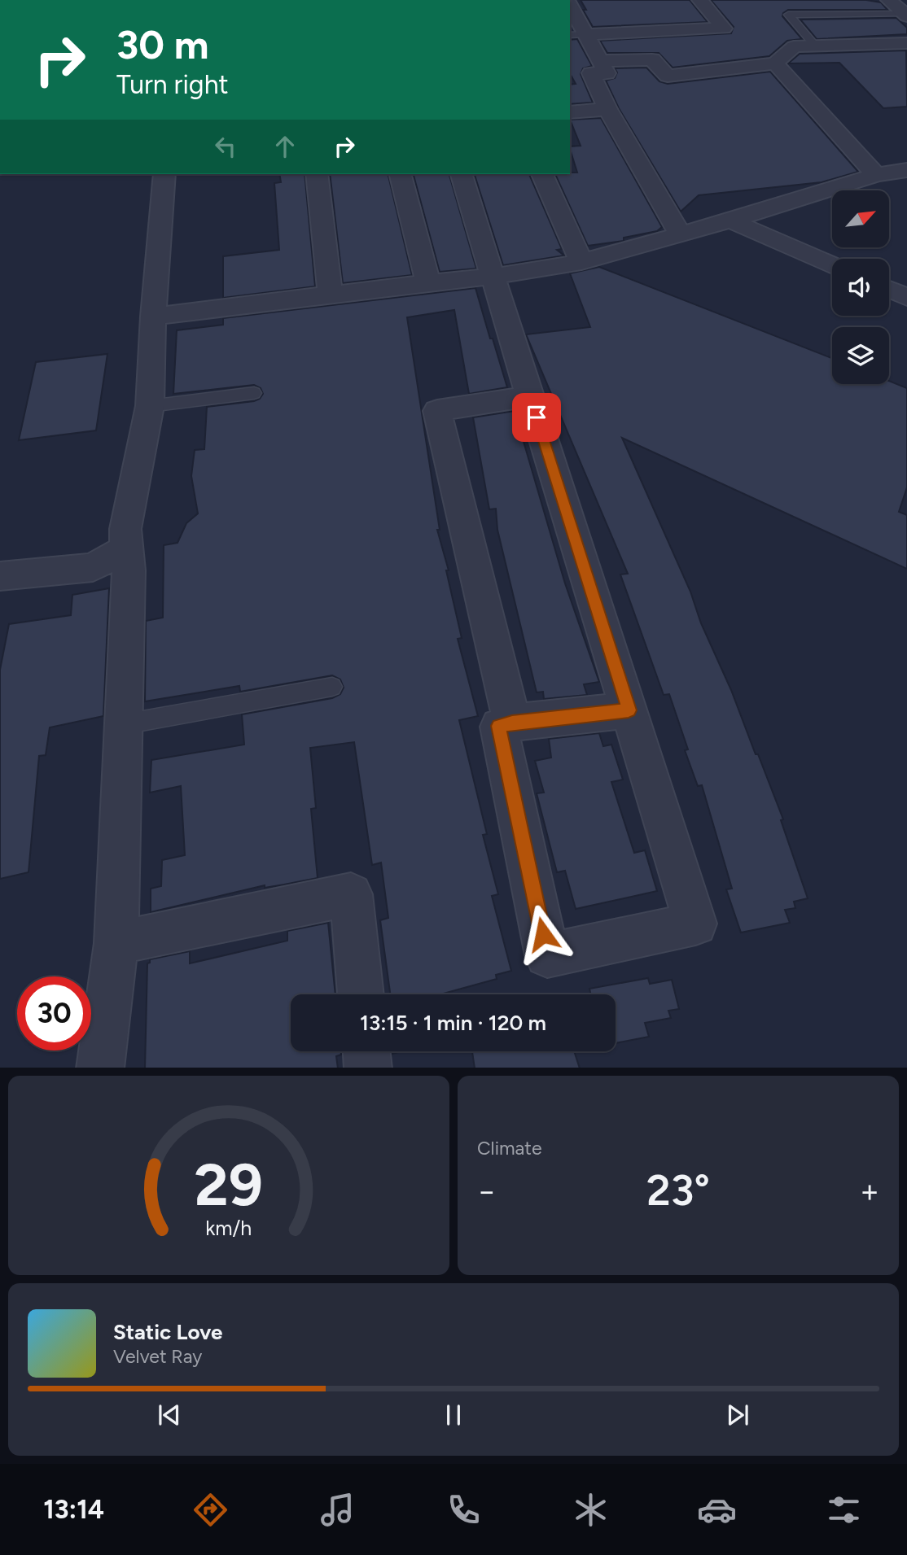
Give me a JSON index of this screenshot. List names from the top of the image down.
{
  "north": "top right",
  "page": {
    "turn": ["30 m", "Turn right"],
    "limit": "30",
    "trip": "13:15 · 1 min · 120 m",
    "tile": "Climate",
    "heat": ["−", "23°", "+"],
    "song": ["Static Love", "Velvet Ray"],
    "tabs": "13:14",
    "gauge": ["29", "km/h"]
  }
}
